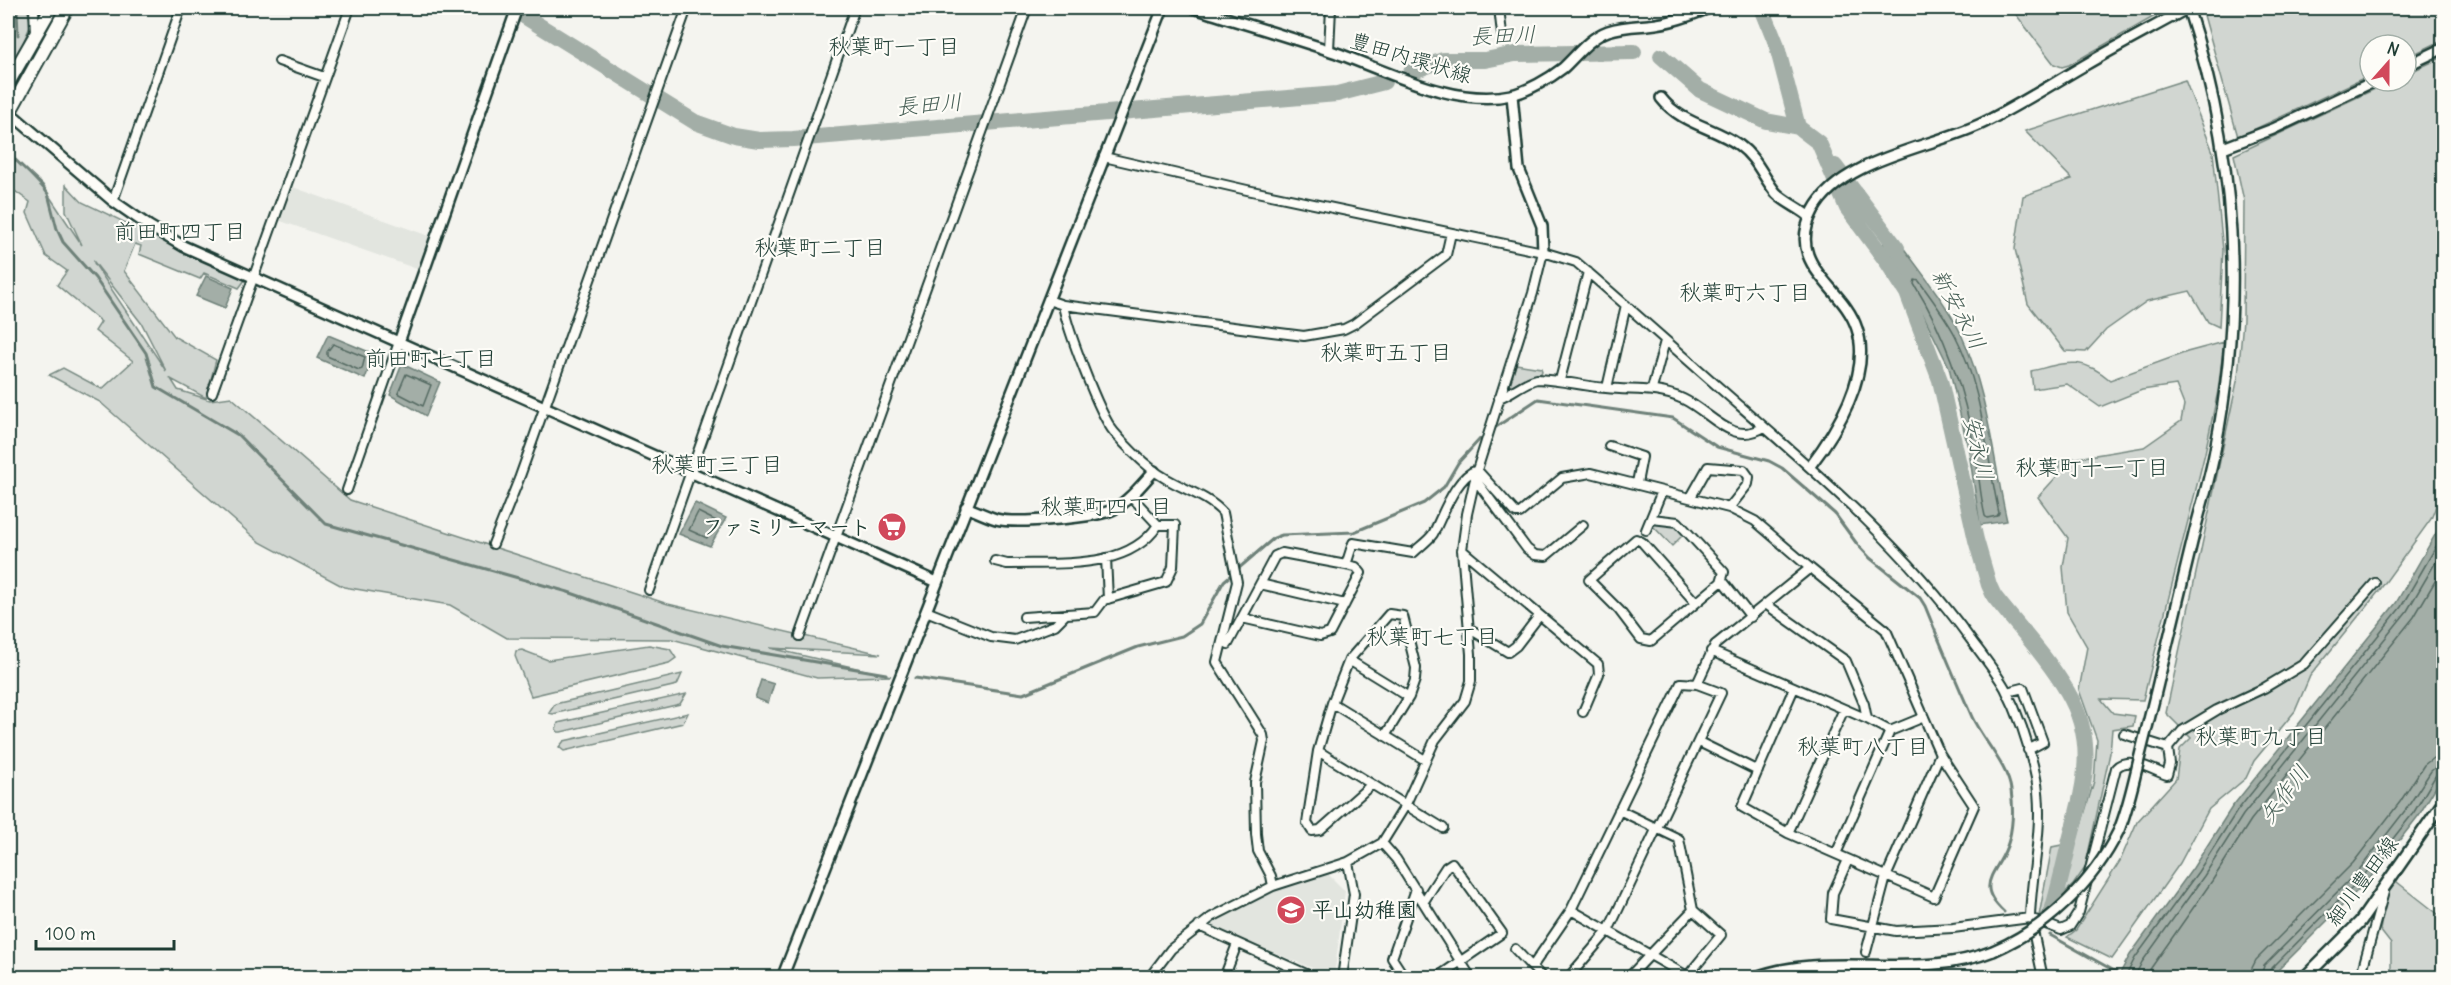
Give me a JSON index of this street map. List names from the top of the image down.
{
  "streets": {
    "main road": ["細川豊田線"],
    "street": ["豊田内環状線"]
  },
  "districts": [
    "秋葉町一丁目",
    "前田町四丁目",
    "秋葉町二丁目",
    "秋葉町六丁目",
    "秋葉町五丁目",
    "前田町七丁目",
    "秋葉町三丁目",
    "秋葉町十一丁目",
    "秋葉町四丁目",
    "秋葉町七丁目",
    "秋葉町九丁目",
    "秋葉町八丁目"
  ],
  "water": [
    "長田川",
    "新安永川",
    "安永川",
    "矢作川"
  ],
  "places": {
    "supermarket": ["ファミリーマート"],
    "school or university": ["平山幼稚園"]
  },
  "scale_bar": "100 m",
  "north": "top"
}
